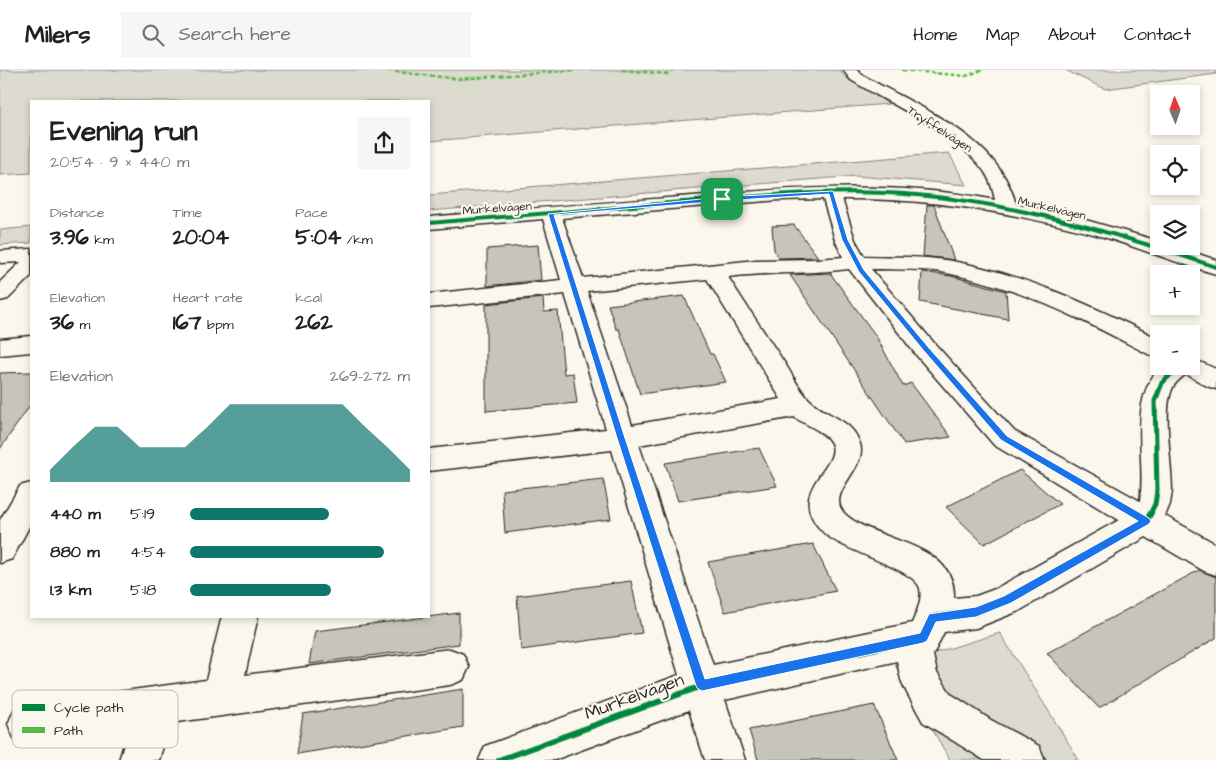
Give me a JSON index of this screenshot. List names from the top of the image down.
{
  "streets": {
    "street": ["Tryffelvägen", "Murkelvägen"]
  },
  "crossings": [
    ["Tryffelvägen", "Murkelvägen"]
  ],
  "legend": ["Cycle path", "Path"],
  "north": "top",
  "page": {
    "header": "Milers",
    "search": "Search here",
    "nav": [
      "Home",
      "Map",
      "About",
      "Contact"
    ],
    "map_buttons": ["+", "−"],
    "heading": ["Evening run", "20:54 · 9 × 440 m"],
    "stats": [
      ["Distance", "3.96 km"],
      ["Time", "20:04"],
      ["Pace", "5:04 /km"],
      ["Elevation", "36 m"],
      ["Heart rate", "167 bpm"],
      ["kcal", "262"]
    ],
    "chart": ["Elevation", "269–272 m"],
    "list": [
      {
        "name": "440 m",
        "note": "5:19"
      },
      {
        "name": "880 m",
        "note": "4:54"
      },
      {
        "name": "1.3 km",
        "note": "5:18"
      }
    ]
  }
}
